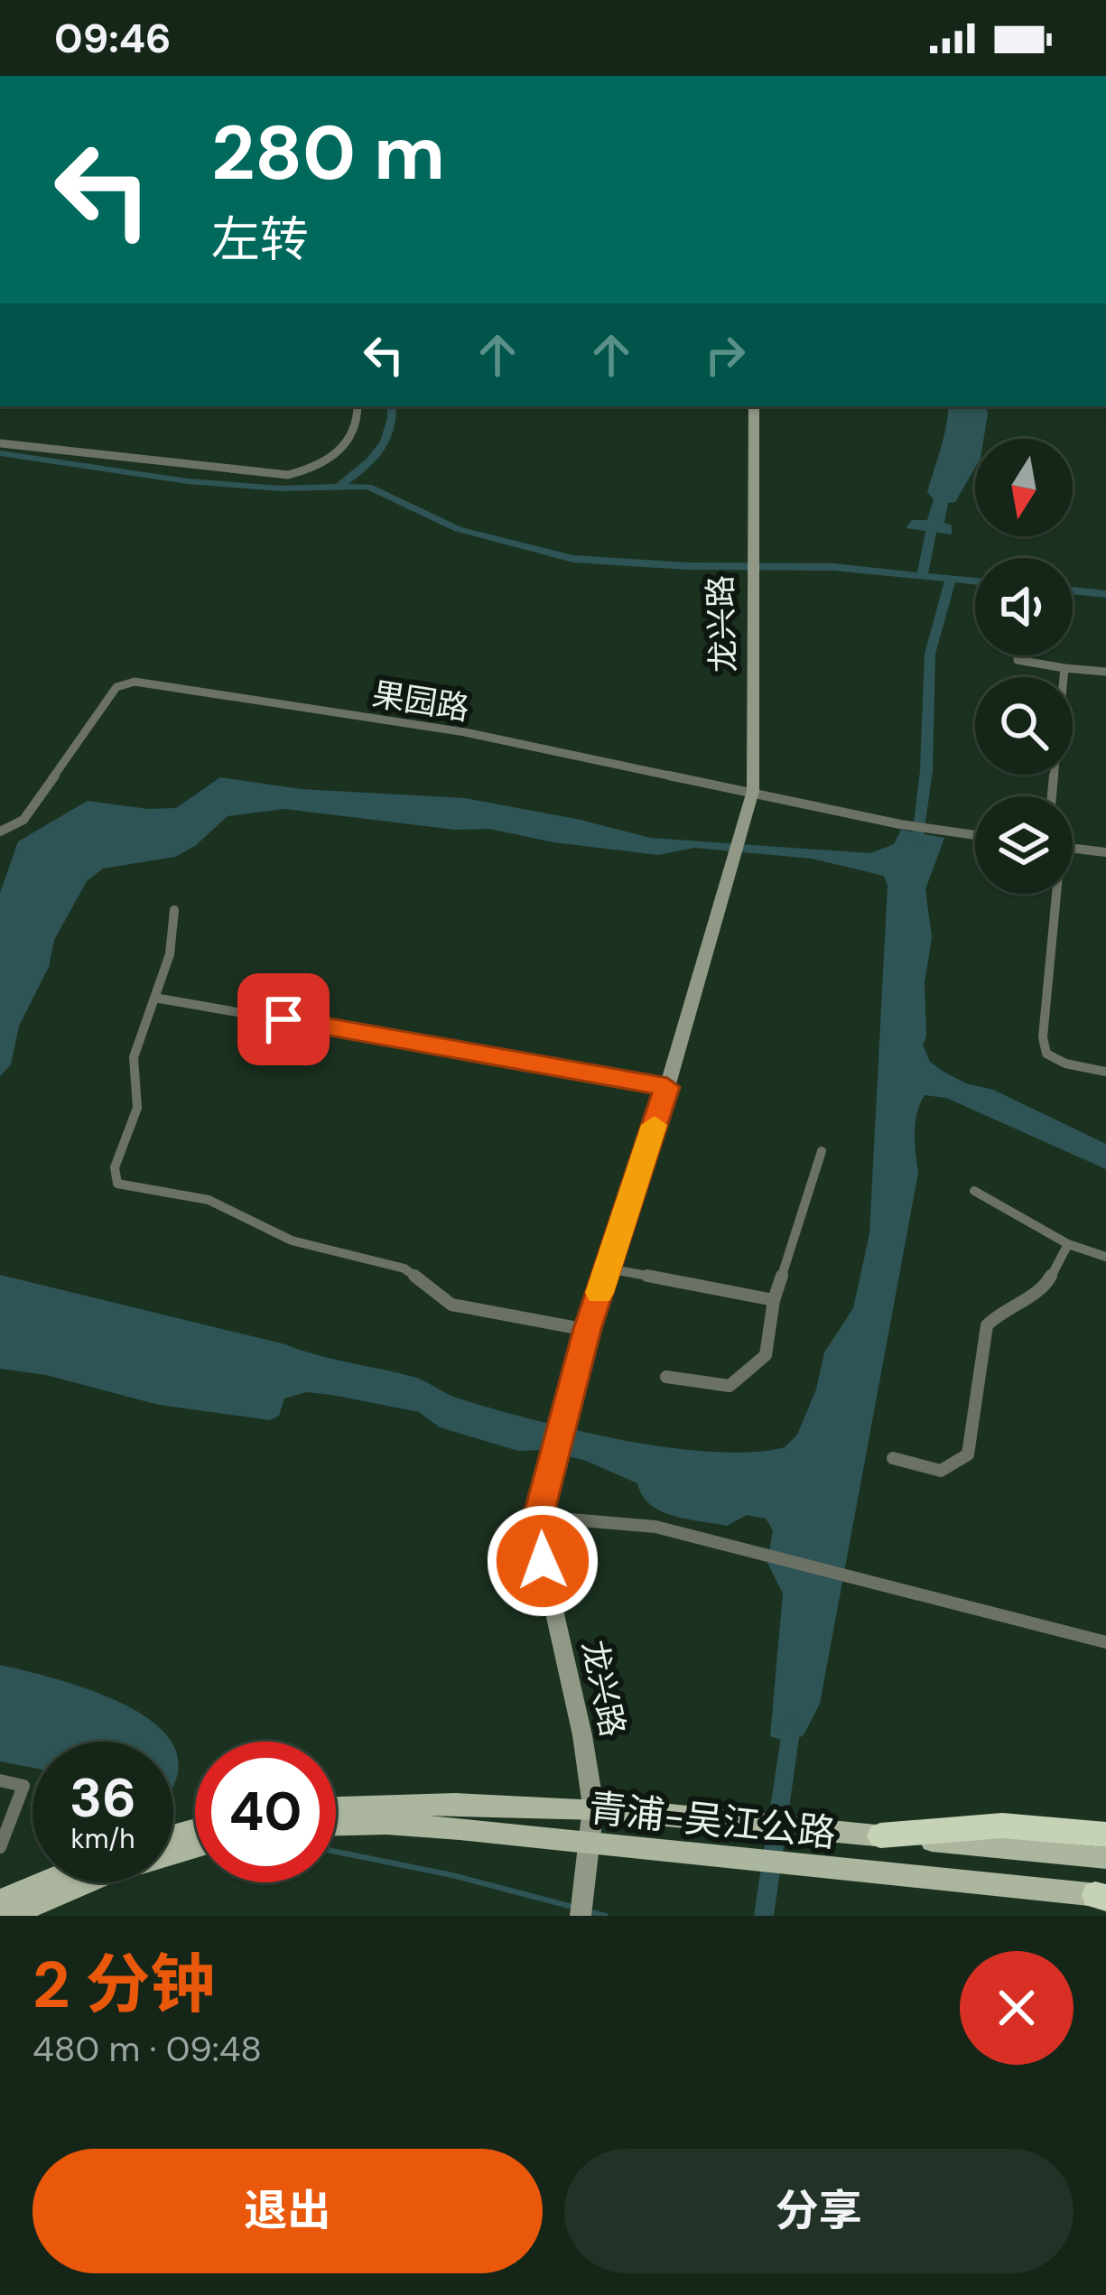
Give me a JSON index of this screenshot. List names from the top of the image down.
{
  "streets": {
    "main road": ["青浦-吴江公路"],
    "street": ["龙兴路", "果园路"]
  },
  "crossings": [
    ["龙兴路", "果园路"],
    ["龙兴路", "青浦-吴江公路"]
  ],
  "north": "bottom",
  "page": {
    "status": "09:46",
    "turn": ["280 m", "左转"],
    "speed": "36 km/h",
    "limit": "40",
    "heading": ["2 分钟", "480 m · 09:48"],
    "buttons": ["退出", "分享"]
  }
}
